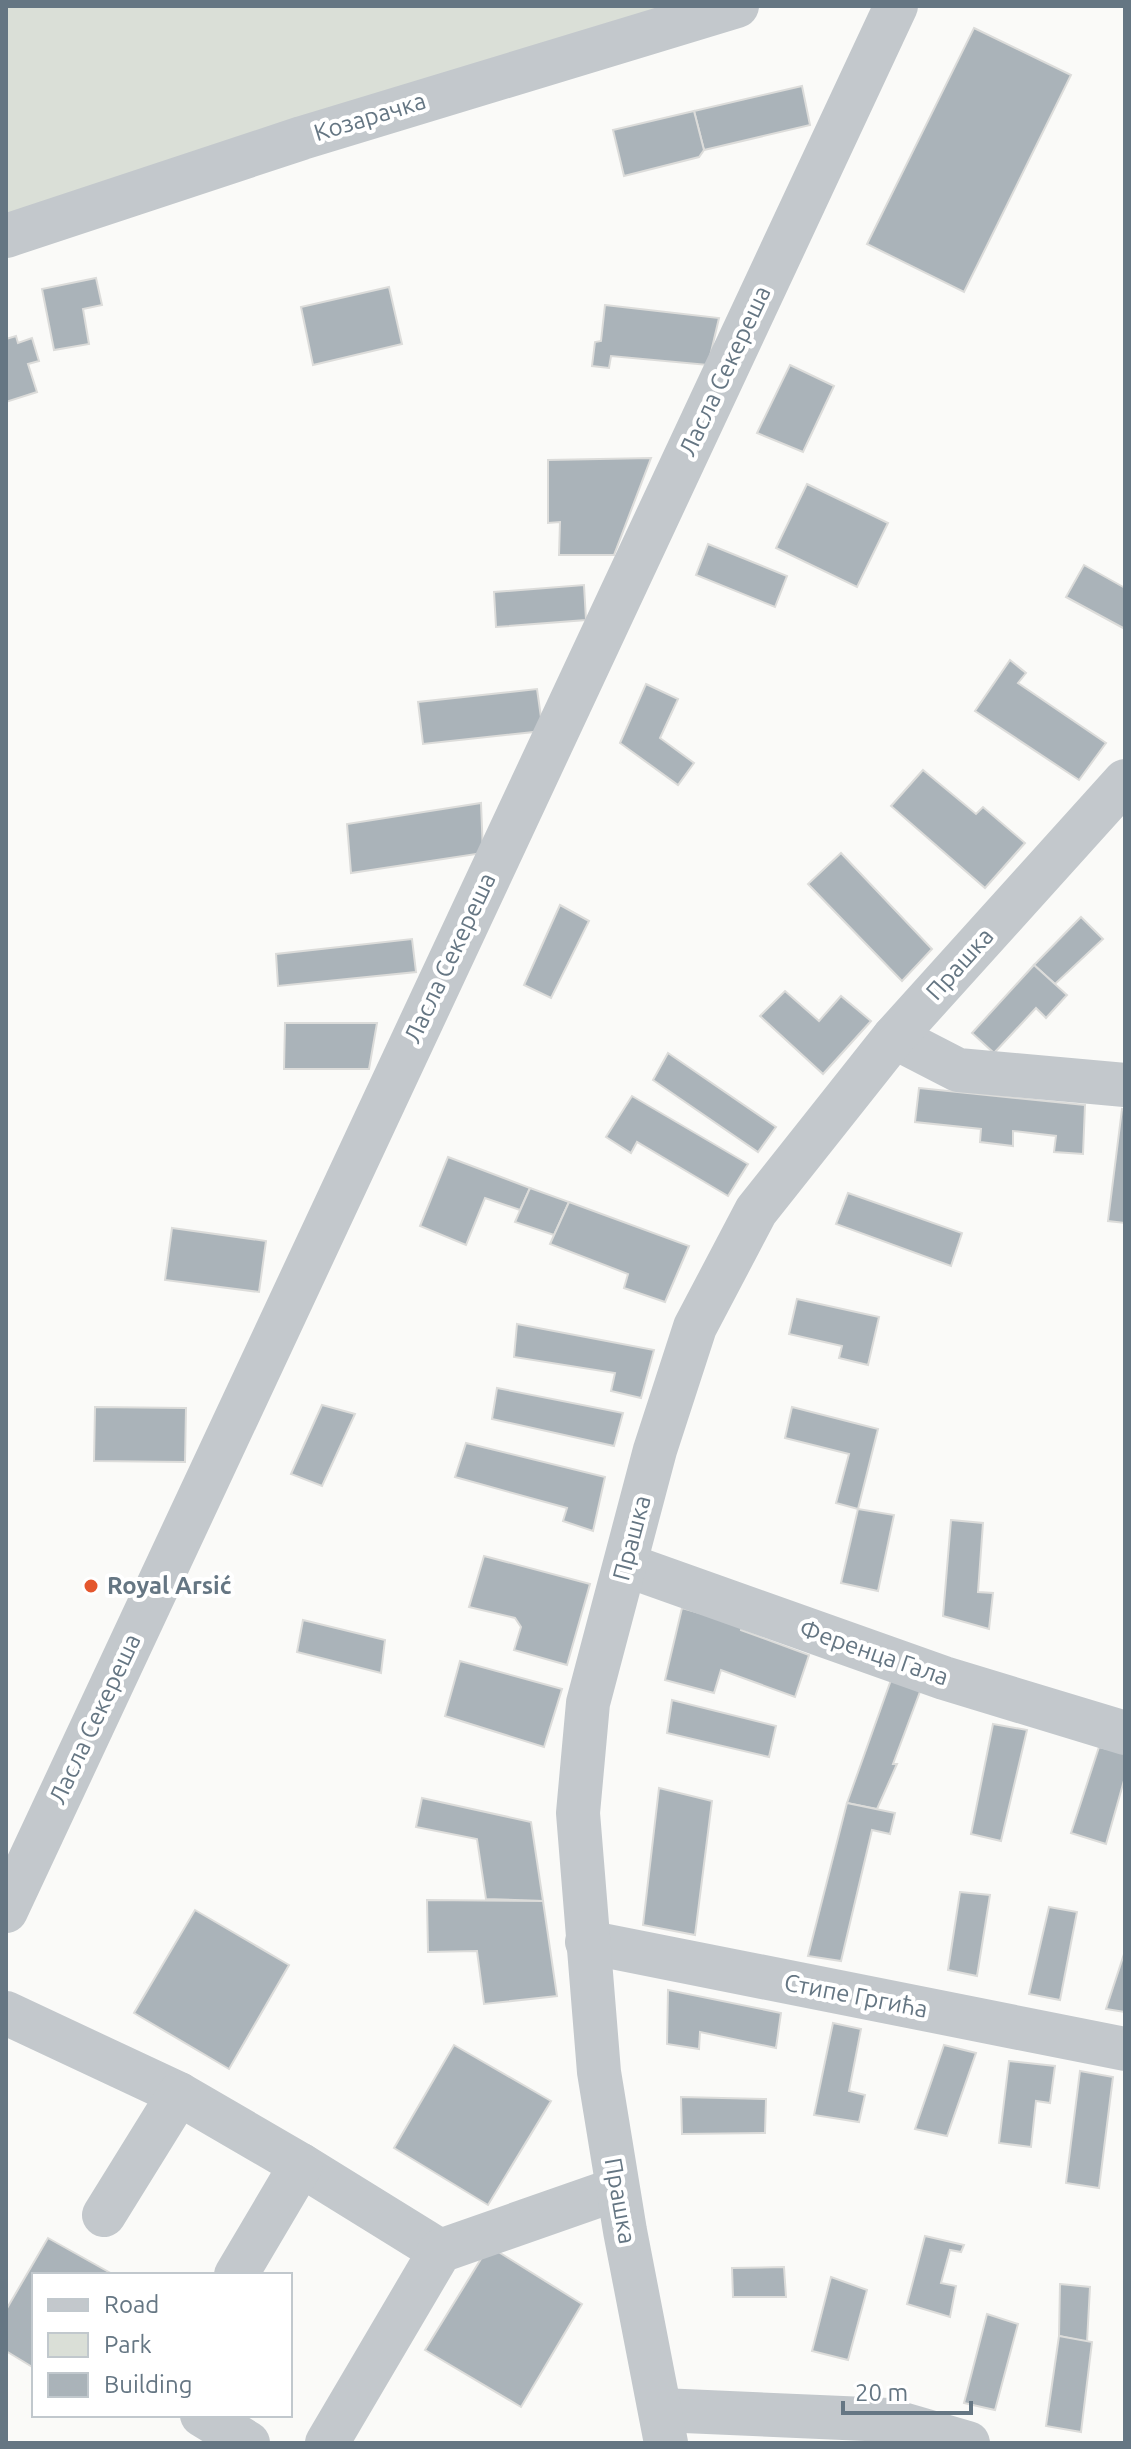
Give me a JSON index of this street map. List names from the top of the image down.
{
  "streets": {
    "street": [
      "Козарачка",
      "Ласла Секереша",
      "Прашка",
      "Ференца Гала",
      "Стипе Гргића"
    ]
  },
  "crossings": [
    ["Прашка", "Ференца Гала"],
    ["Прашка", "Стипе Гргића"]
  ],
  "places": ["Royal Arsić"],
  "legend": ["Road", "Park", "Building"],
  "scale_bar": "20 m"
}
